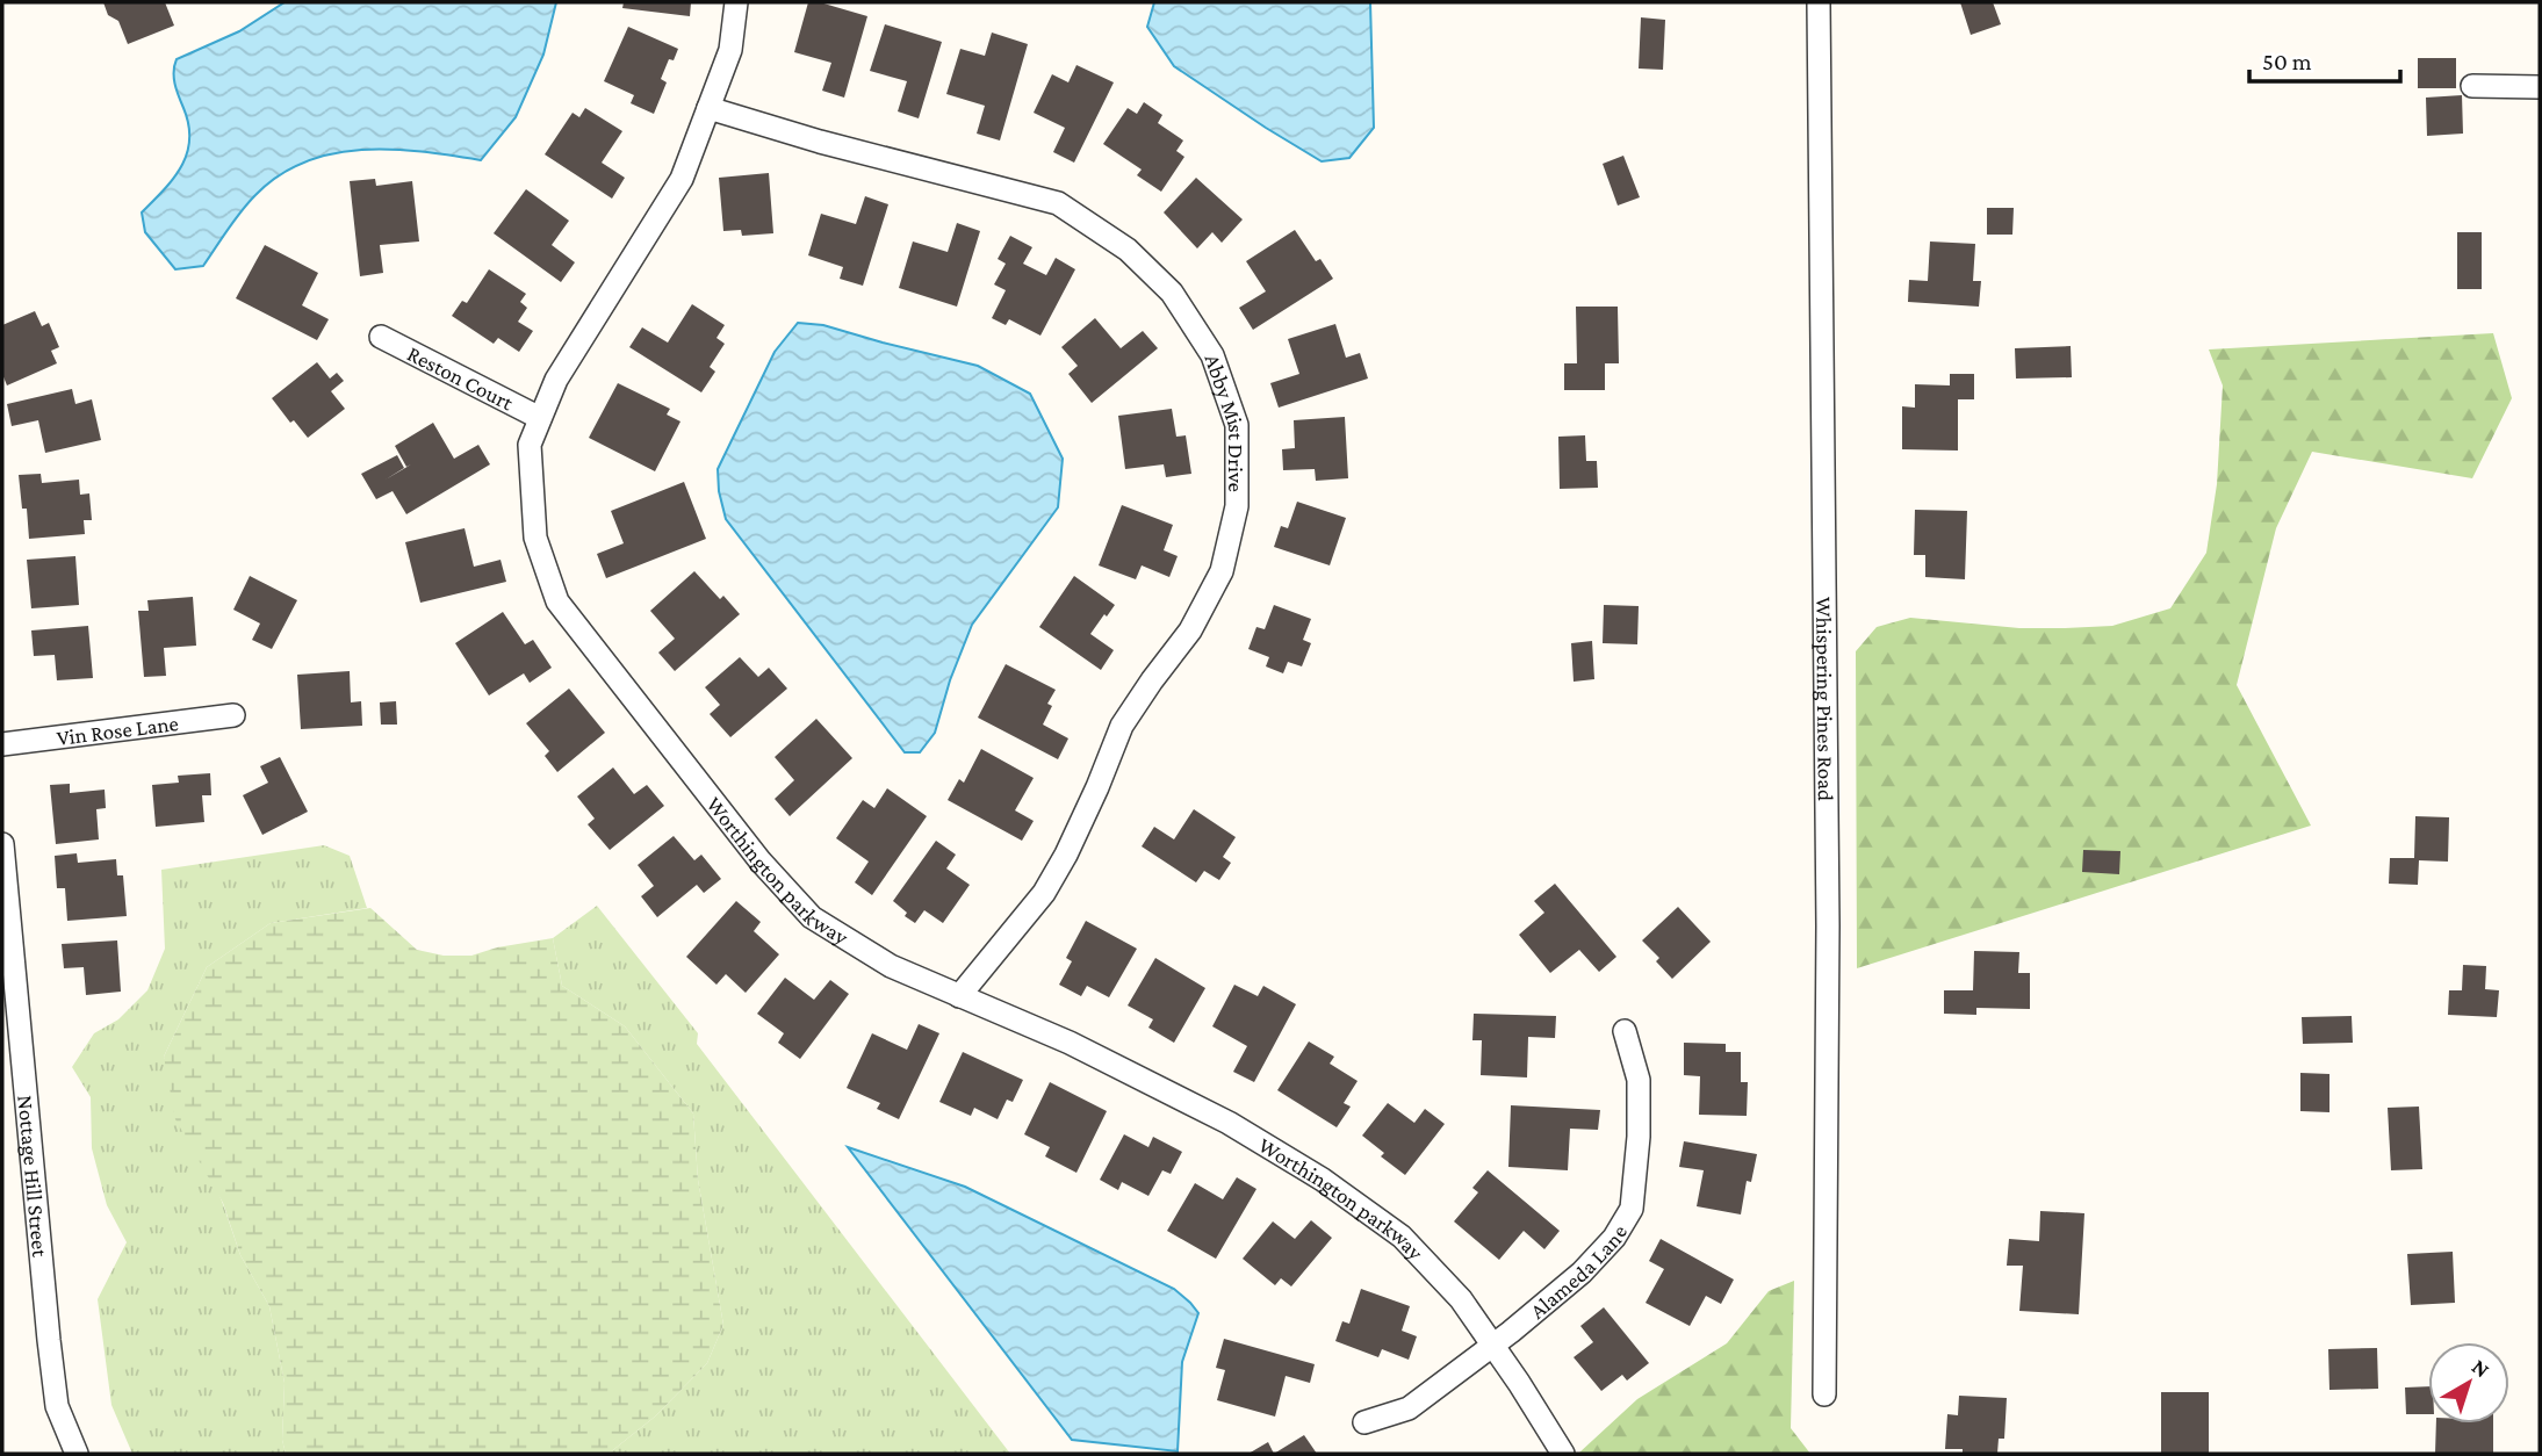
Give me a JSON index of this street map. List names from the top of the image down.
{
  "streets": {
    "street": [
      "Reston Court",
      "Abby Mist Drive",
      "Whispering Pines Road",
      "Vin Rose Lane",
      "Worthington parkway",
      "Nottage Hill Street",
      "Alameda Lane"
    ]
  },
  "crossings": [
    ["Reston Court", "Worthington parkway"],
    ["Abby Mist Drive", "Worthington parkway"],
    ["Worthington parkway", "Alameda Lane"]
  ],
  "scale_bar": "50 m",
  "north": "top right"
}
